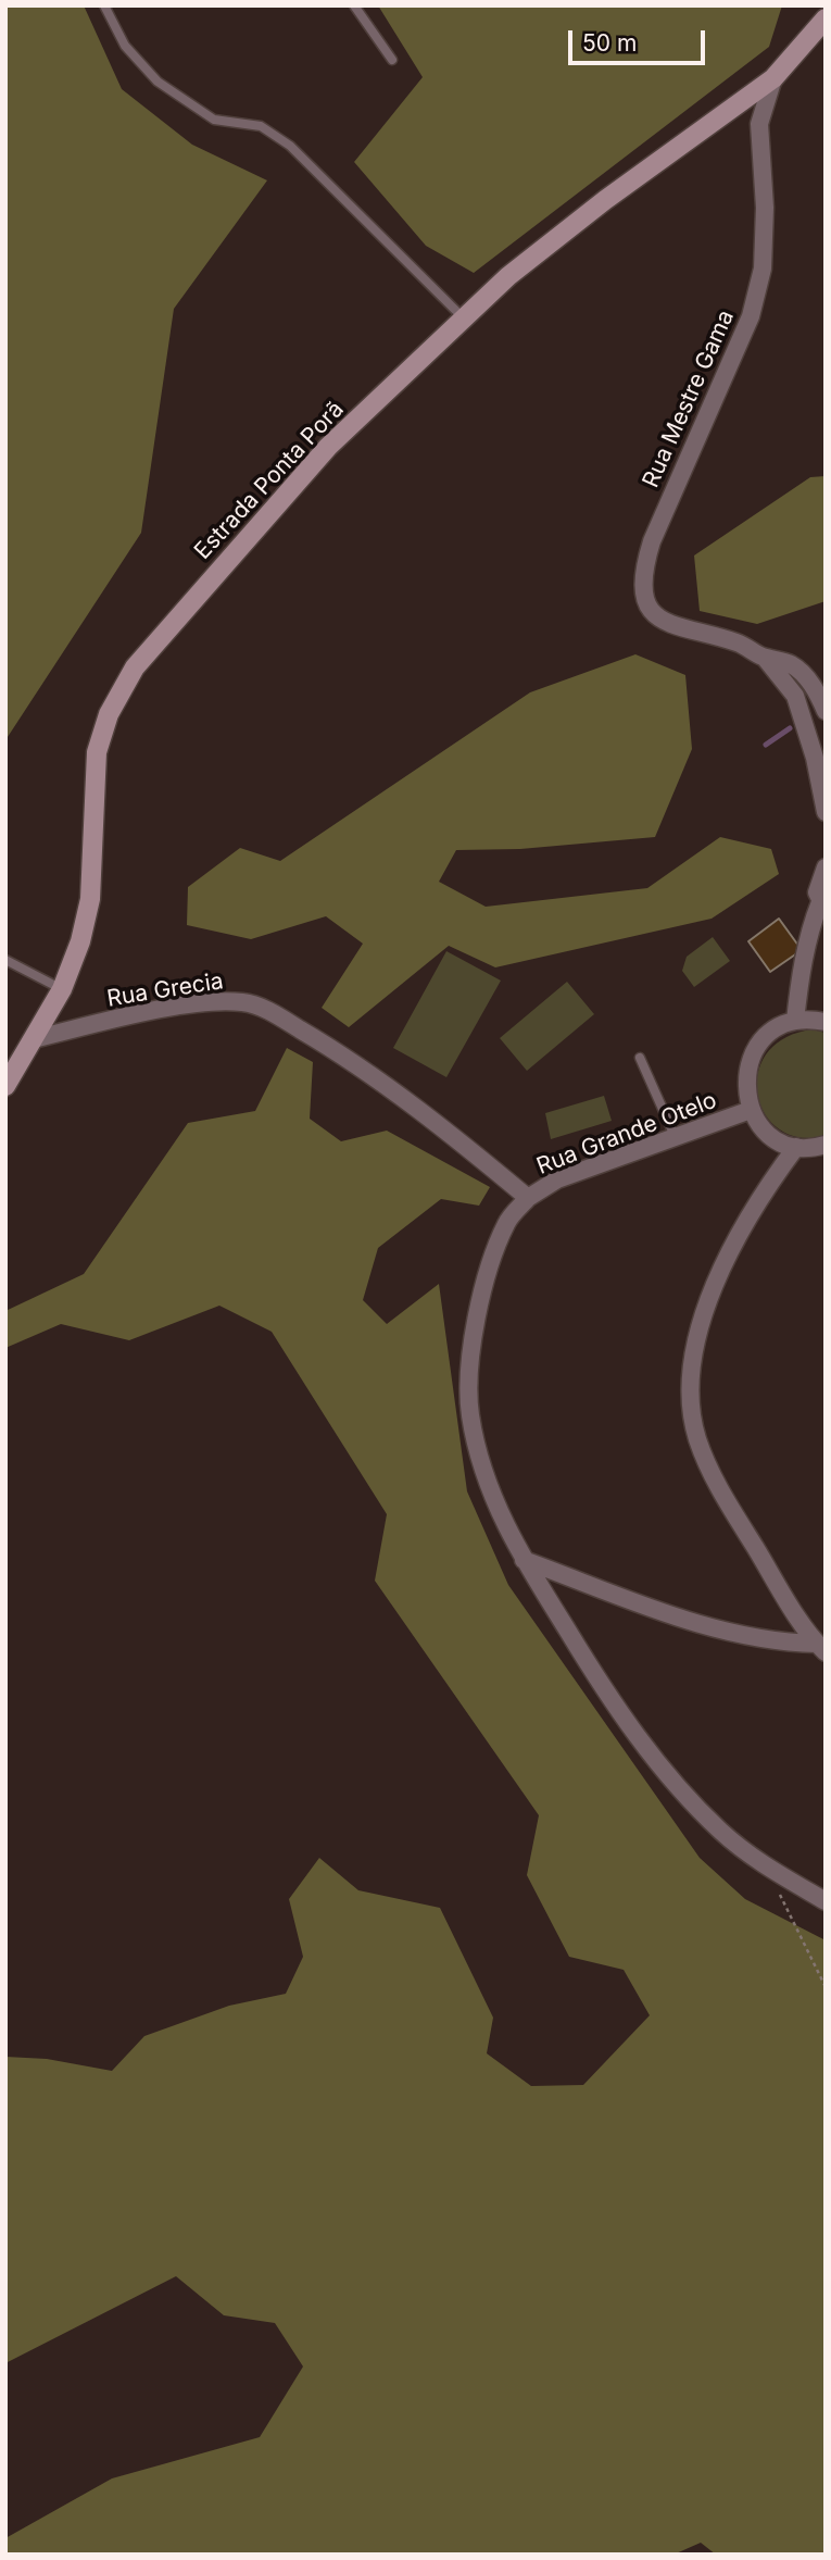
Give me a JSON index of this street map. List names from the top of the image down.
{
  "streets": {
    "main road": ["Estrada Ponta Porã"],
    "street": ["Rua Mestre Gama", "Rua Grecia", "Rua Grande Otelo"]
  },
  "crossings": [
    ["Rua Mestre Gama", "Estrada Ponta Porã"],
    ["Estrada Ponta Porã", "Rua Grecia"],
    ["Rua Grecia", "Rua Grande Otelo"]
  ],
  "scale_bar": "50 m"
}
